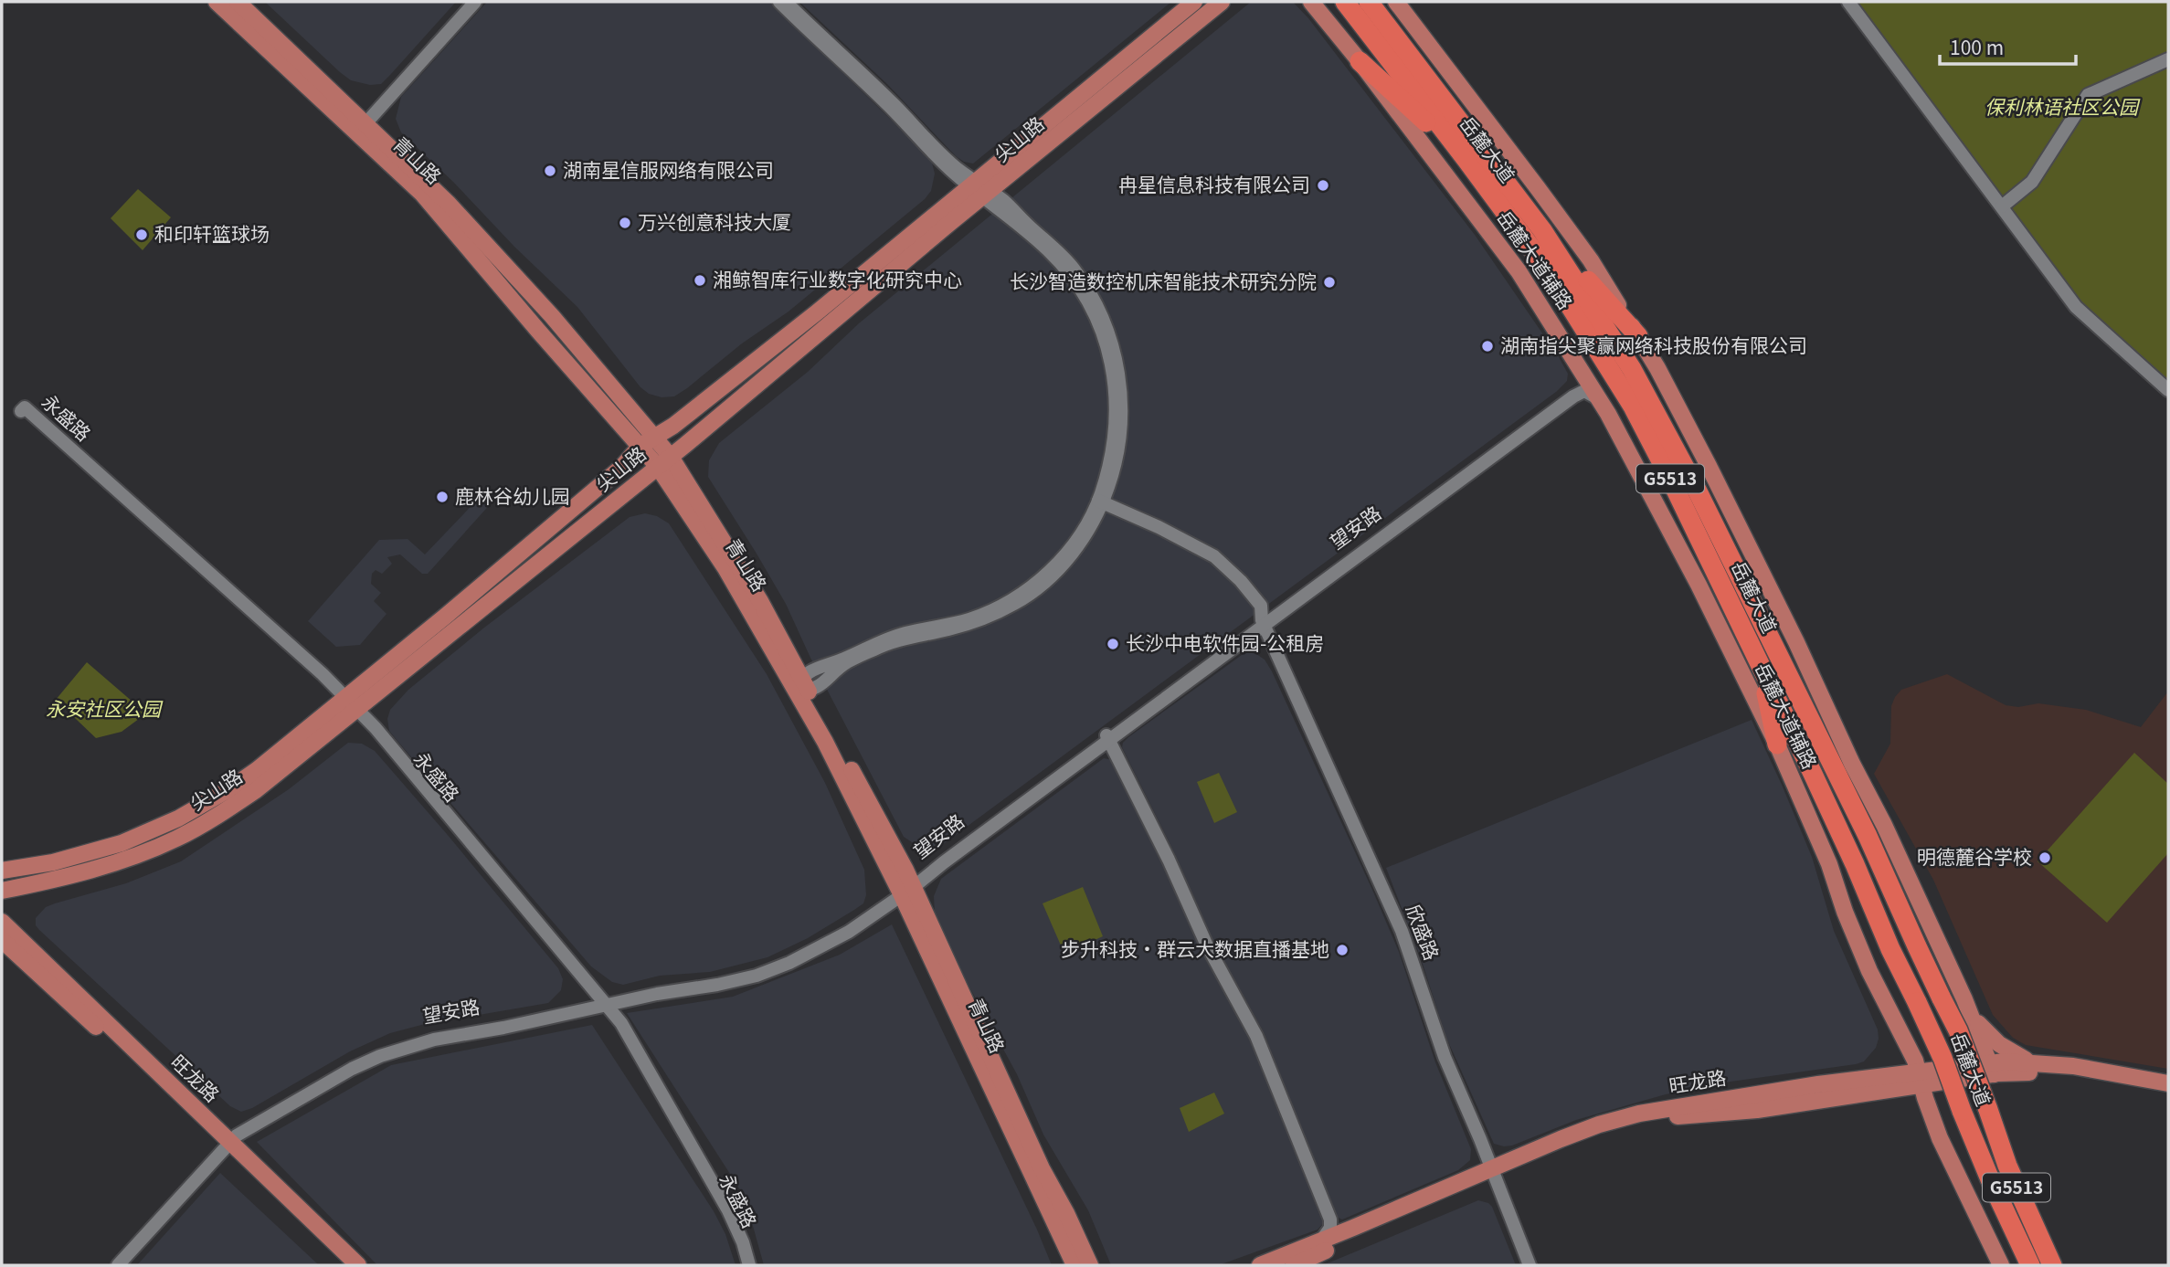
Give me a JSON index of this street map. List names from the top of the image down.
{
  "streets": {
    "highway": ["岳麓大道", "G5513"],
    "main road": [
      "尖山路",
      "青山路",
      "岳麓大道辅路",
      "旺龙路"
    ],
    "street": ["永盛路", "望安路", "欣盛路"]
  },
  "crossings": [
    ["尖山路", "青山路"],
    ["尖山路", "永盛路"],
    ["青山路", "望安路"],
    ["岳麓大道辅路", "望安路"],
    ["岳麓大道辅路", "旺龙路"],
    ["永盛路", "望安路"],
    ["望安路", "欣盛路"],
    ["望安路", "旺龙路"],
    ["欣盛路", "旺龙路"]
  ],
  "parks": ["保利林语社区公园", "永安社区公园"],
  "places": [
    "湖南星信服网络有限公司",
    "冉星信息科技有限公司",
    "万兴创意科技大厦",
    "和印轩篮球场",
    "湘鲸智库行业数字化研究中心",
    "长沙智造数控机床智能技术研究分院",
    "湖南指尖聚赢网络科技股份有限公司",
    "鹿林谷幼儿园",
    "长沙中电软件园-公租房",
    "明德麓谷学校",
    "步升科技·群云大数据直播基地"
  ],
  "scale_bar": "100 m"
}
